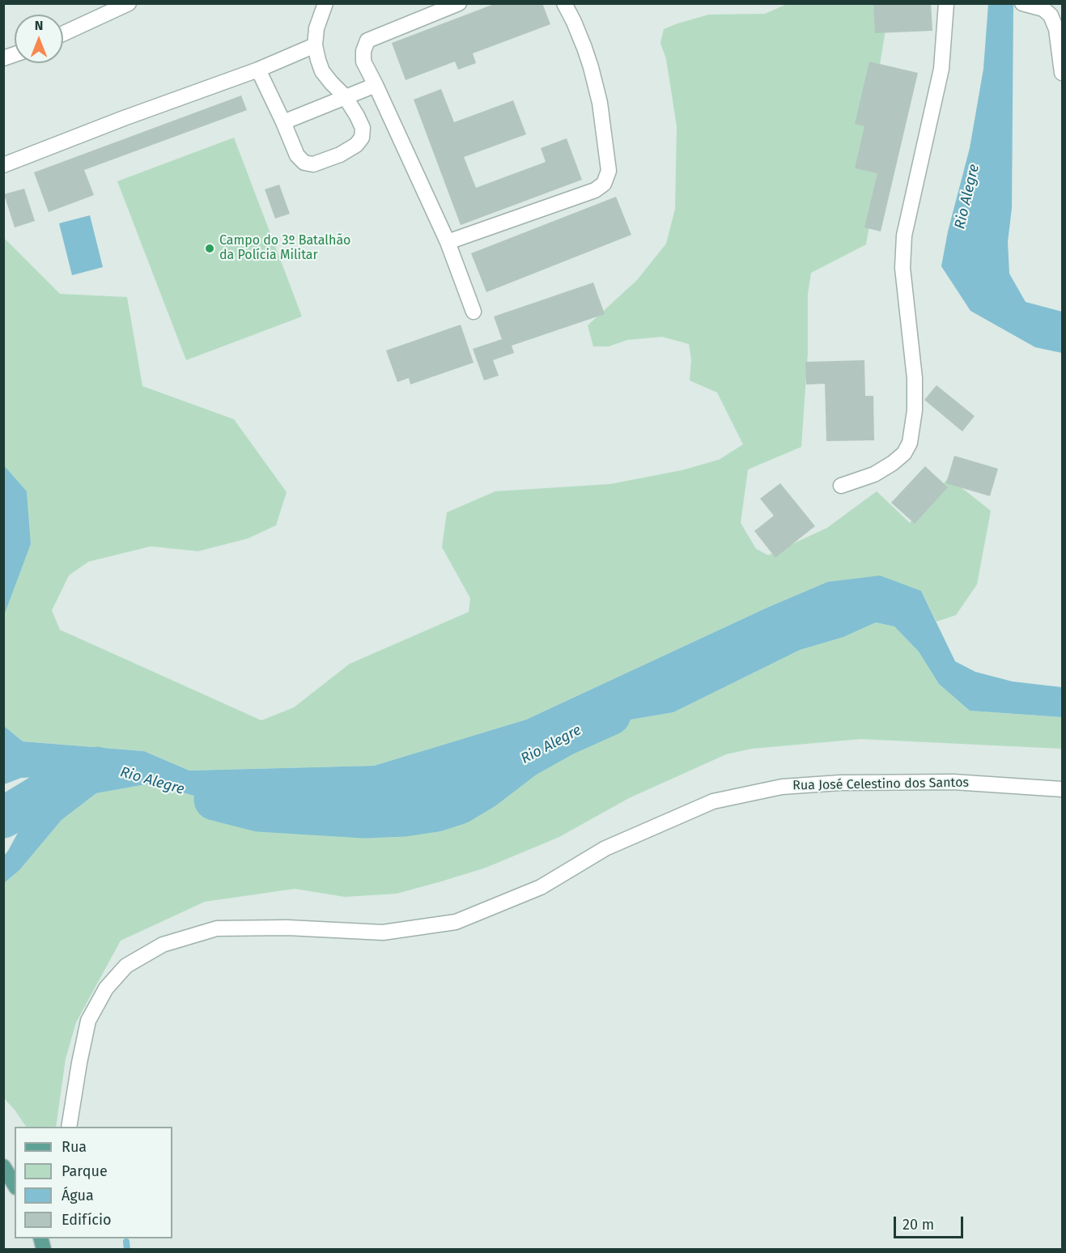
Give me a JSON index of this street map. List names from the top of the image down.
{
  "streets": {
    "street": ["Rua José Celestino dos Santos"]
  },
  "water": ["Rio Alegre"],
  "places": ["Campo do 3º Batalhão da Polícia Militar"],
  "legend": [
    "Rua",
    "Parque",
    "Água",
    "Edifício"
  ],
  "scale_bar": "20 m",
  "north": "top"
}
